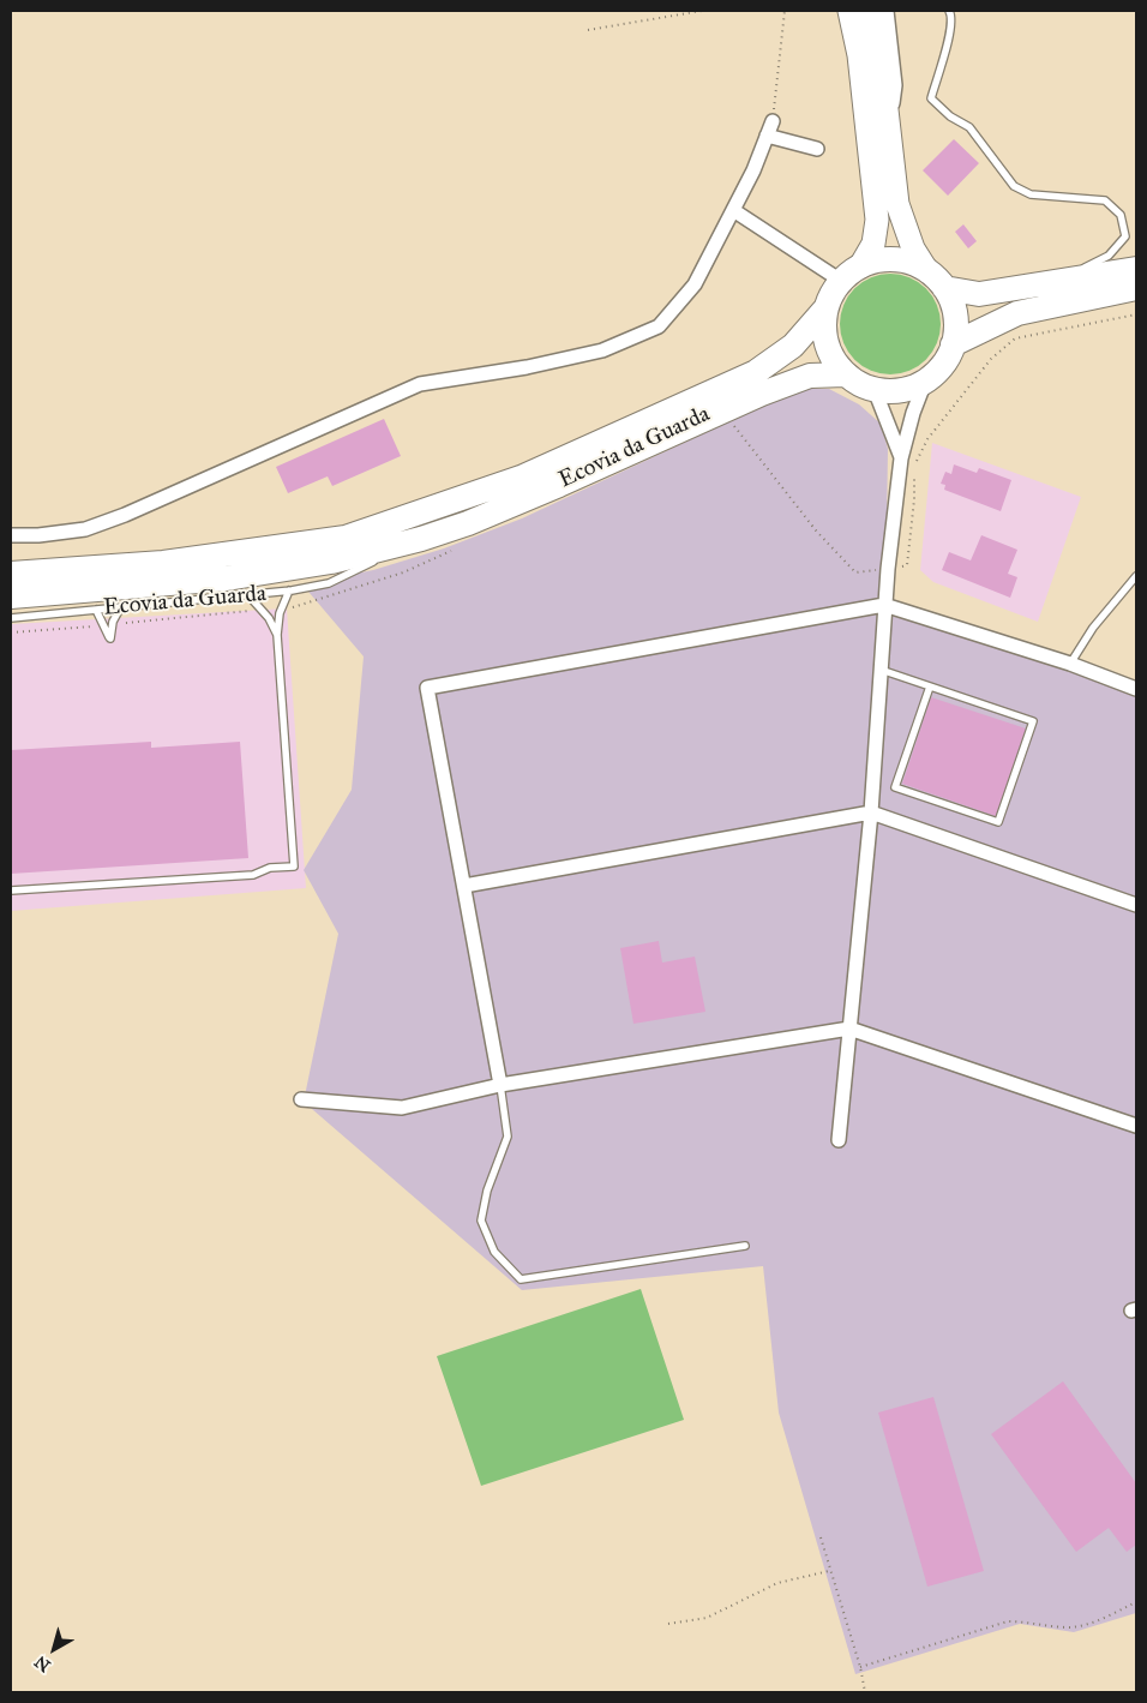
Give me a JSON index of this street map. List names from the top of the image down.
{
  "streets": {
    "path": ["Ecovia da Guarda"]
  },
  "north": "bottom left"
}
